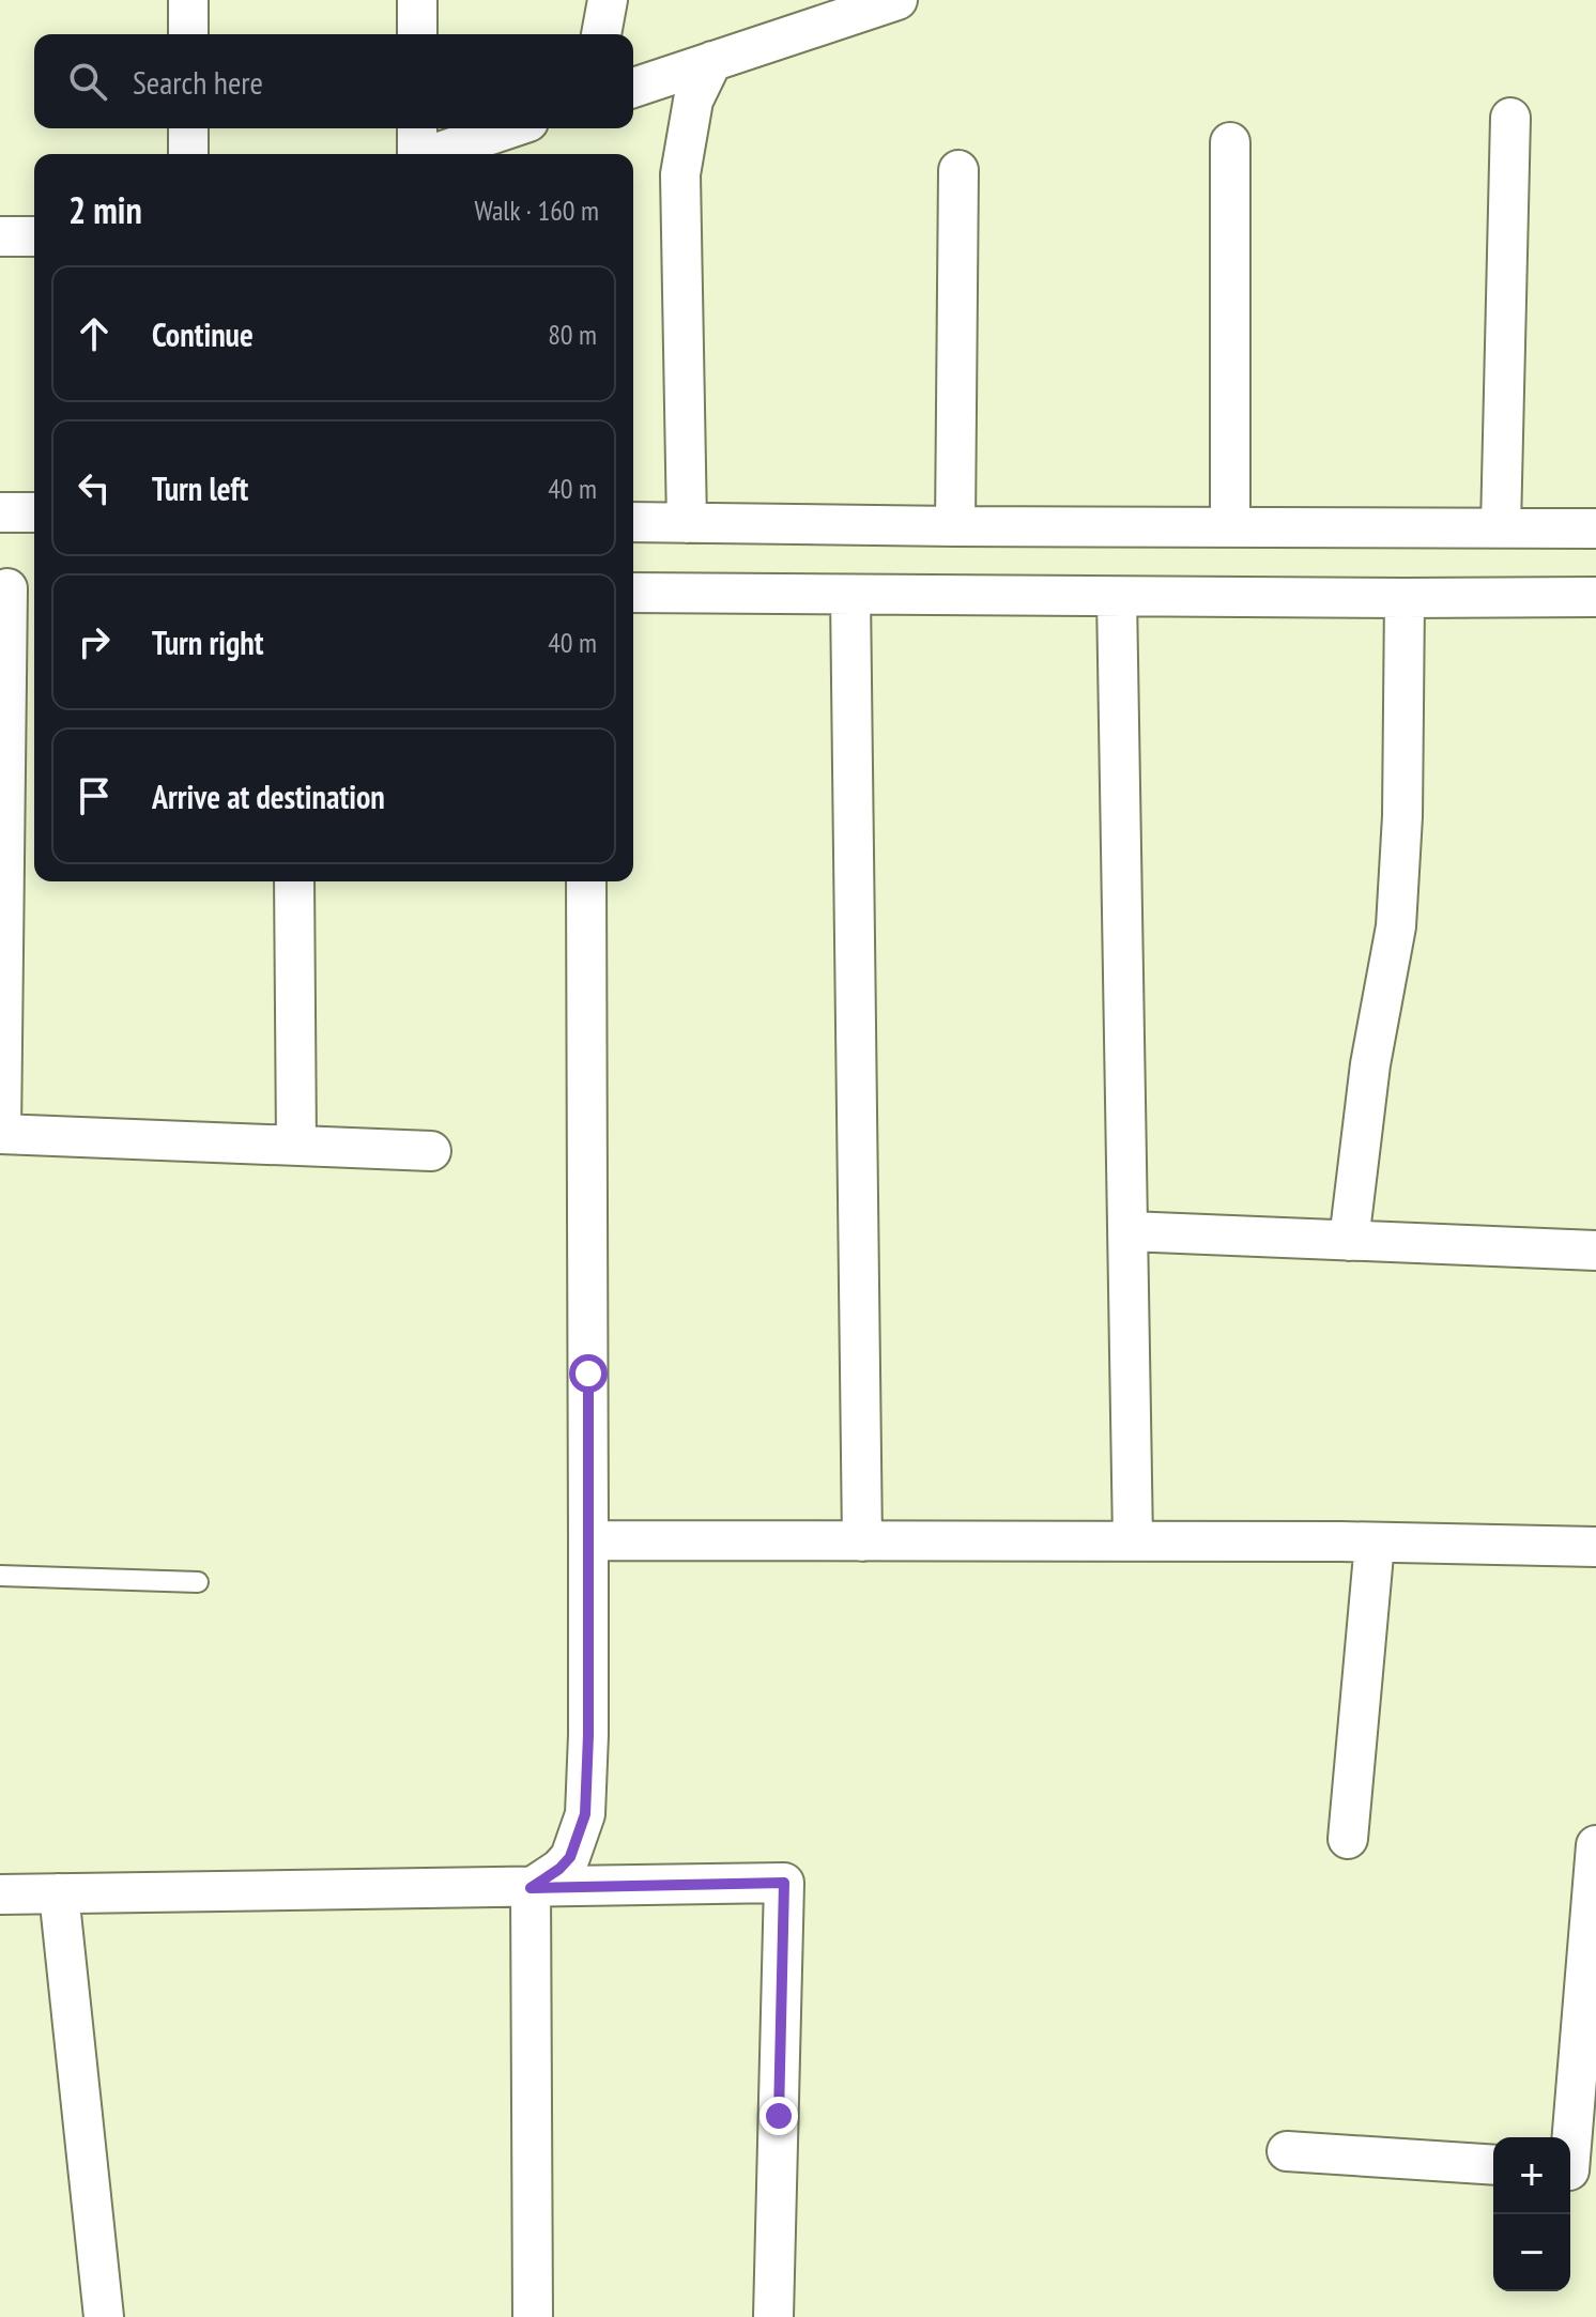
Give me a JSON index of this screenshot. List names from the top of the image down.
{
  "page": {
    "search": "Search here",
    "heading": ["2 min", "Walk · 160 m"],
    "list": [
      ["Continue", "80 m"],
      ["Turn left", "40 m"],
      ["Turn right", "40 m"],
      "Arrive at destination"
    ],
    "map_buttons": ["+", "−"]
  }
}
